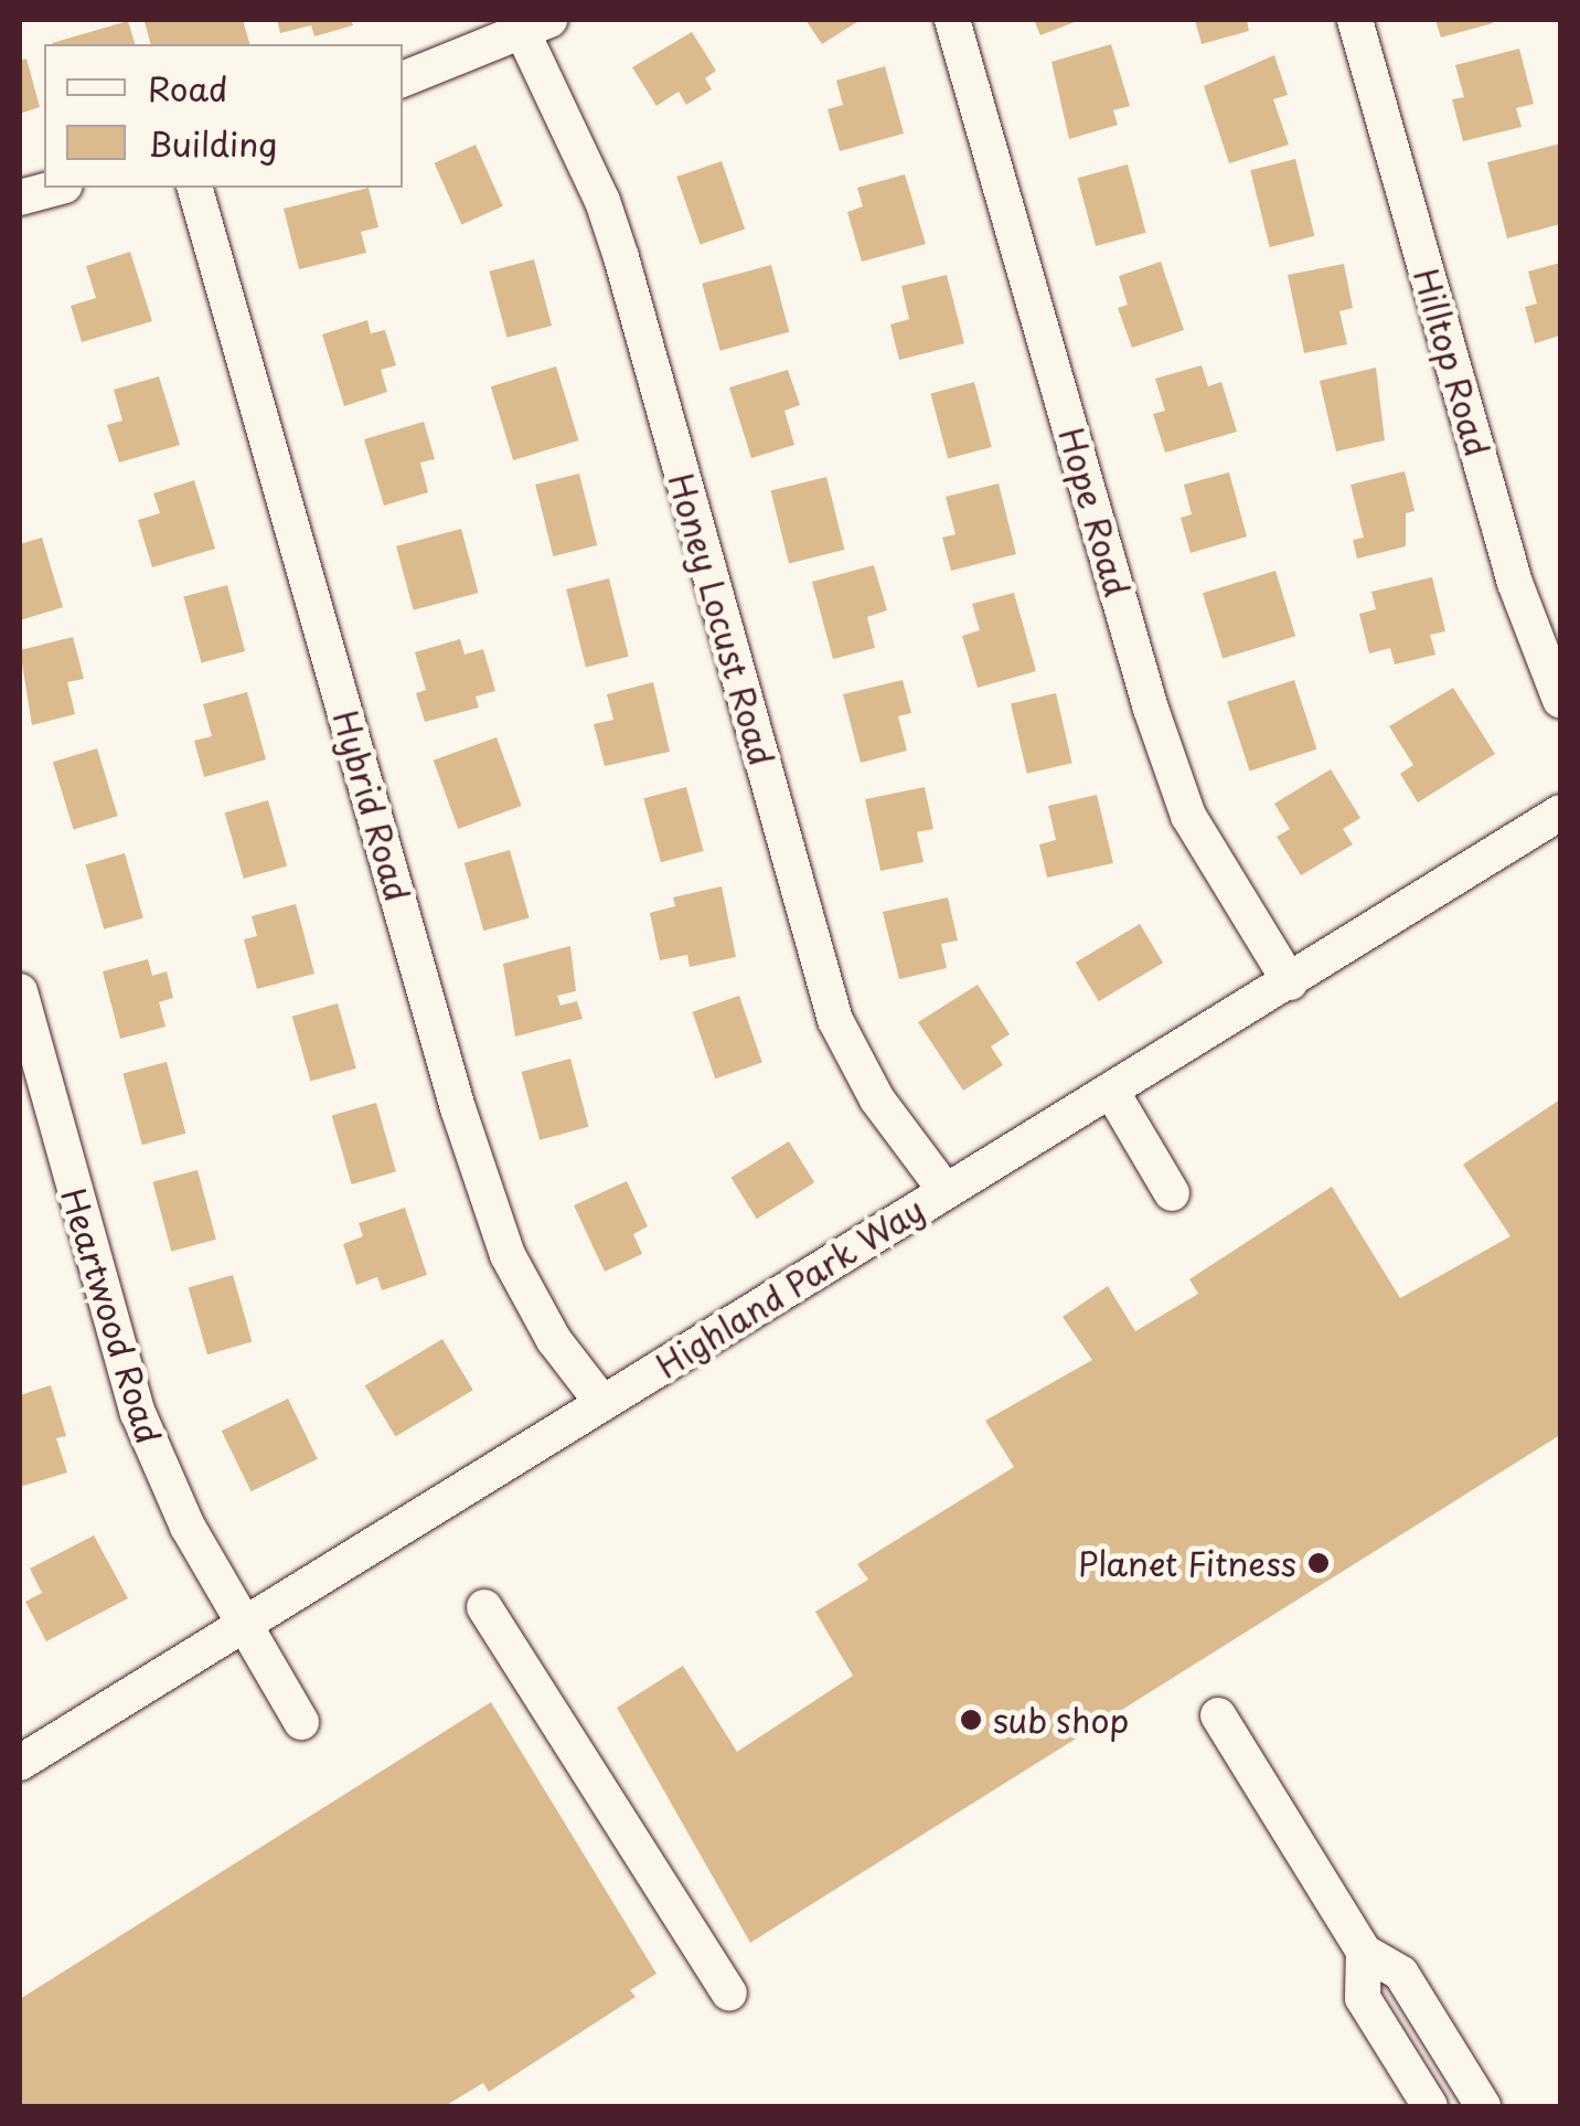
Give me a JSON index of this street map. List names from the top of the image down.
{
  "streets": {
    "street": [
      "Hilltop Road",
      "Hope Road",
      "Honey Locust Road",
      "Hybrid Road",
      "Highland Park Way",
      "Heartwood Road"
    ]
  },
  "crossings": [
    ["Hope Road", "Highland Park Way"],
    ["Honey Locust Road", "Highland Park Way"],
    ["Hybrid Road", "Highland Park Way"],
    ["Highland Park Way", "Heartwood Road"]
  ],
  "places": ["Planet Fitness", "sub shop"],
  "legend": ["Road", "Building"]
}
